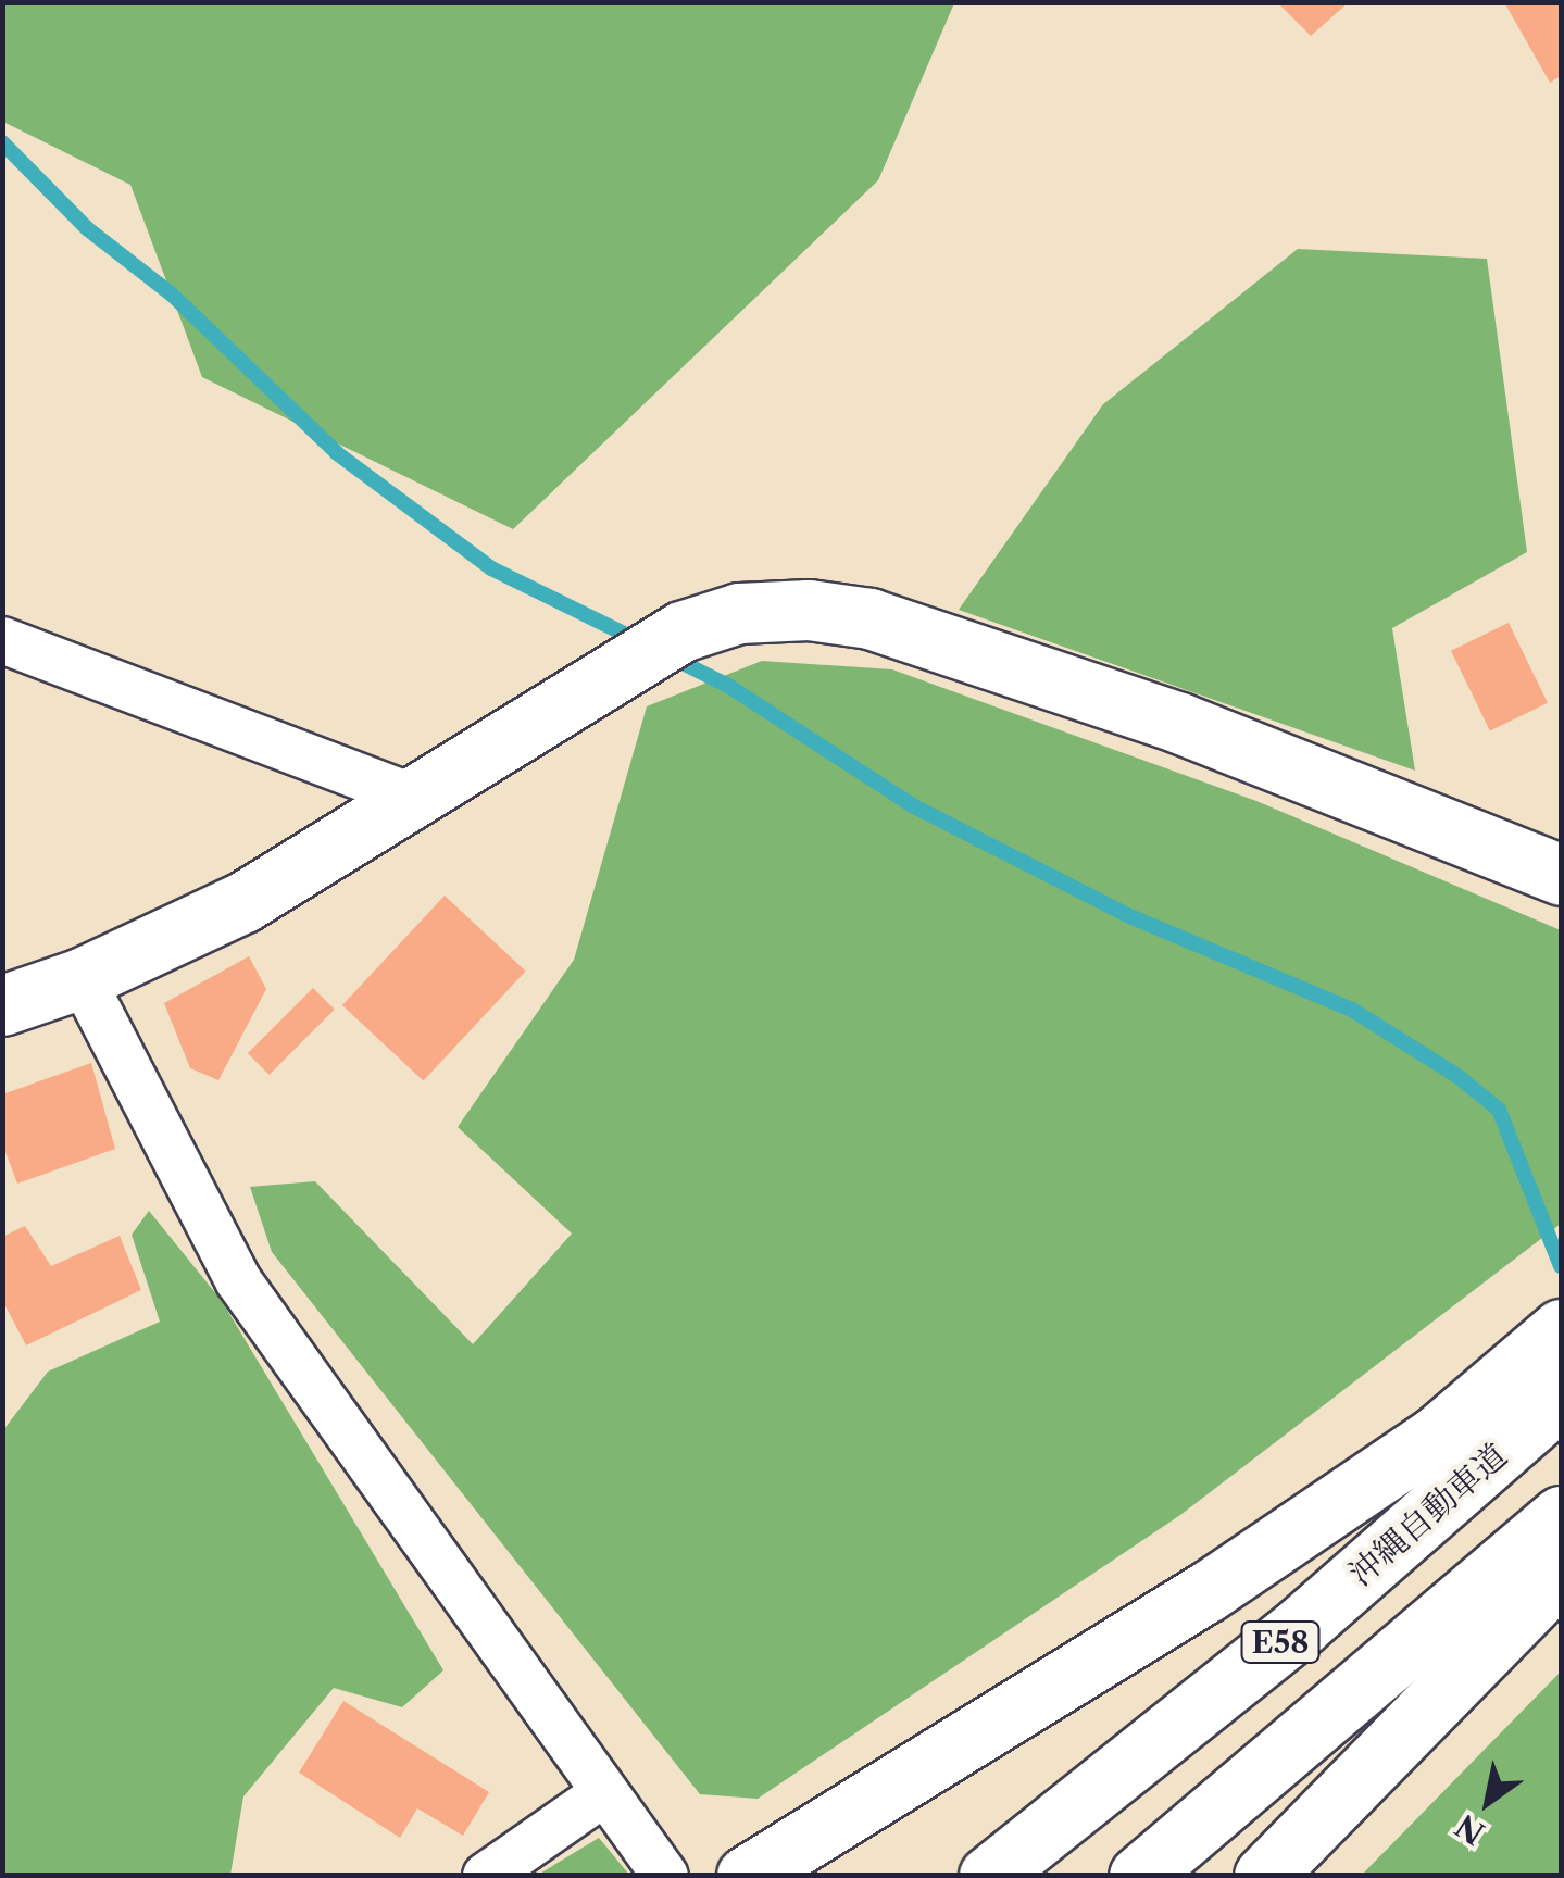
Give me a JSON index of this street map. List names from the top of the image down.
{
  "streets": {
    "main road": ["沖縄自動車道", "E58"]
  },
  "north": "bottom left"
}
